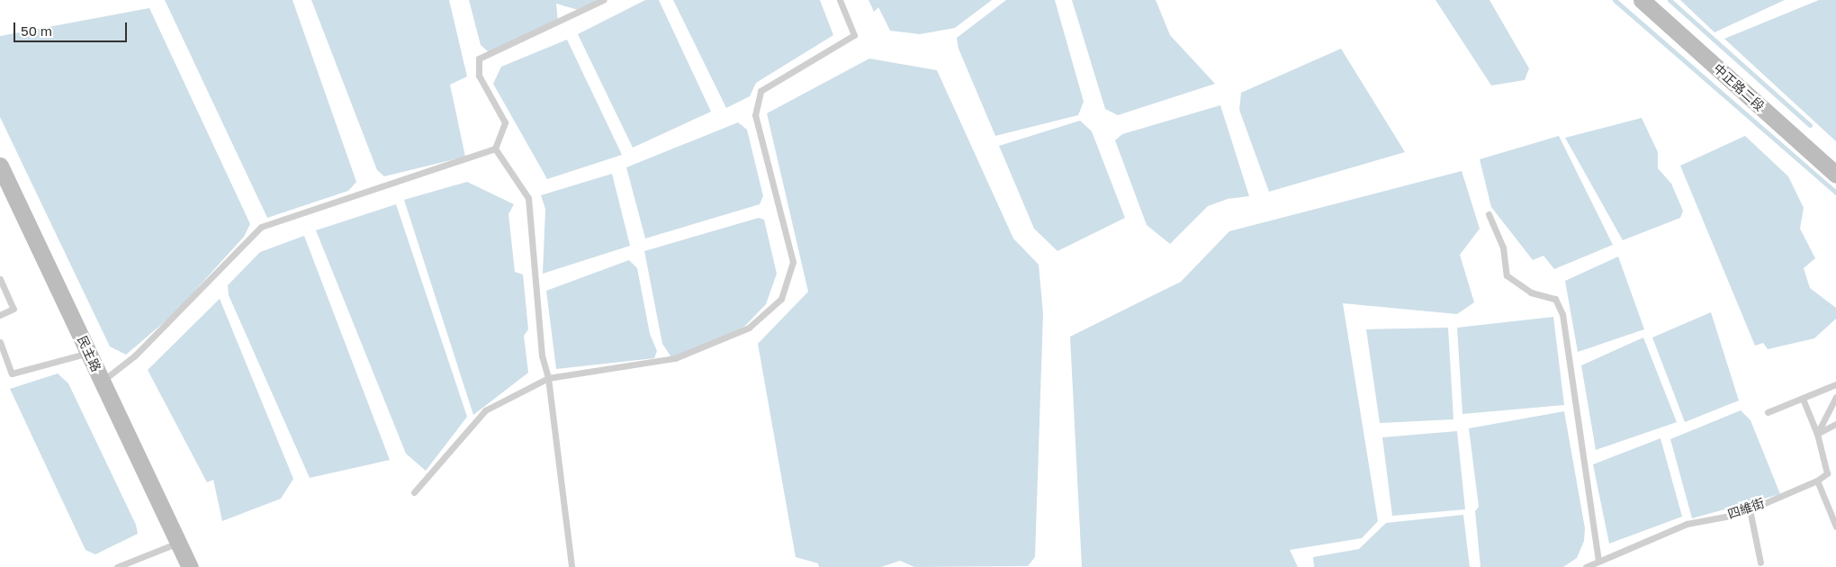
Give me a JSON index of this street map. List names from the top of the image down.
{
  "streets": {
    "street": ["中正路二段", "民主路"],
    "lane": ["四維街"]
  },
  "scale_bar": "50 m"
}
